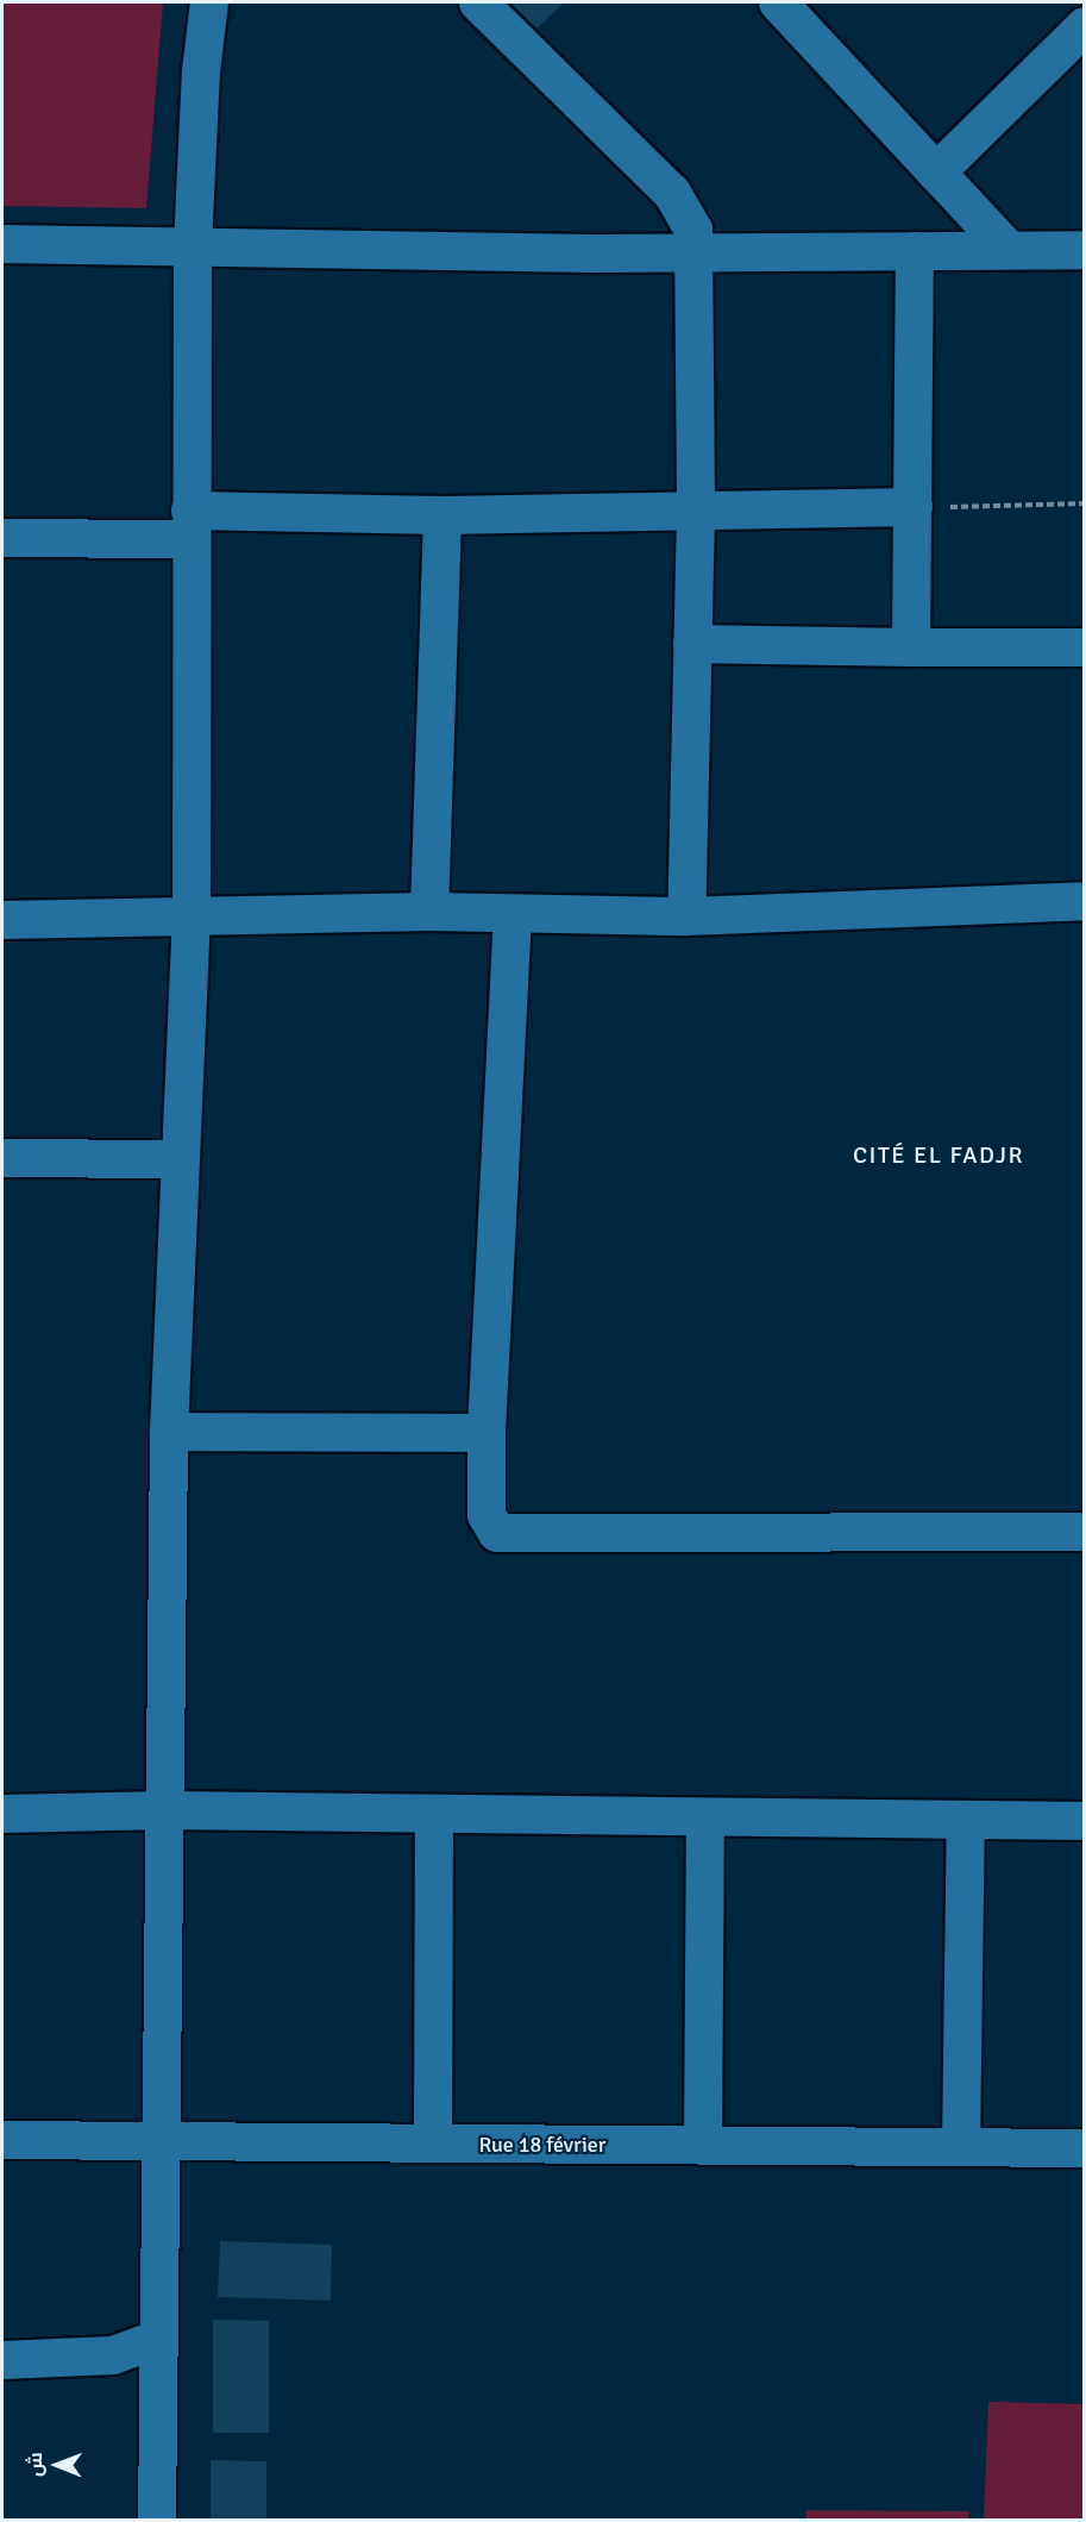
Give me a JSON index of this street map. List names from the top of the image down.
{
  "streets": {
    "street": ["Rue 18 février"]
  },
  "districts": ["CITÉ EL FADJR"],
  "north": "left"
}
